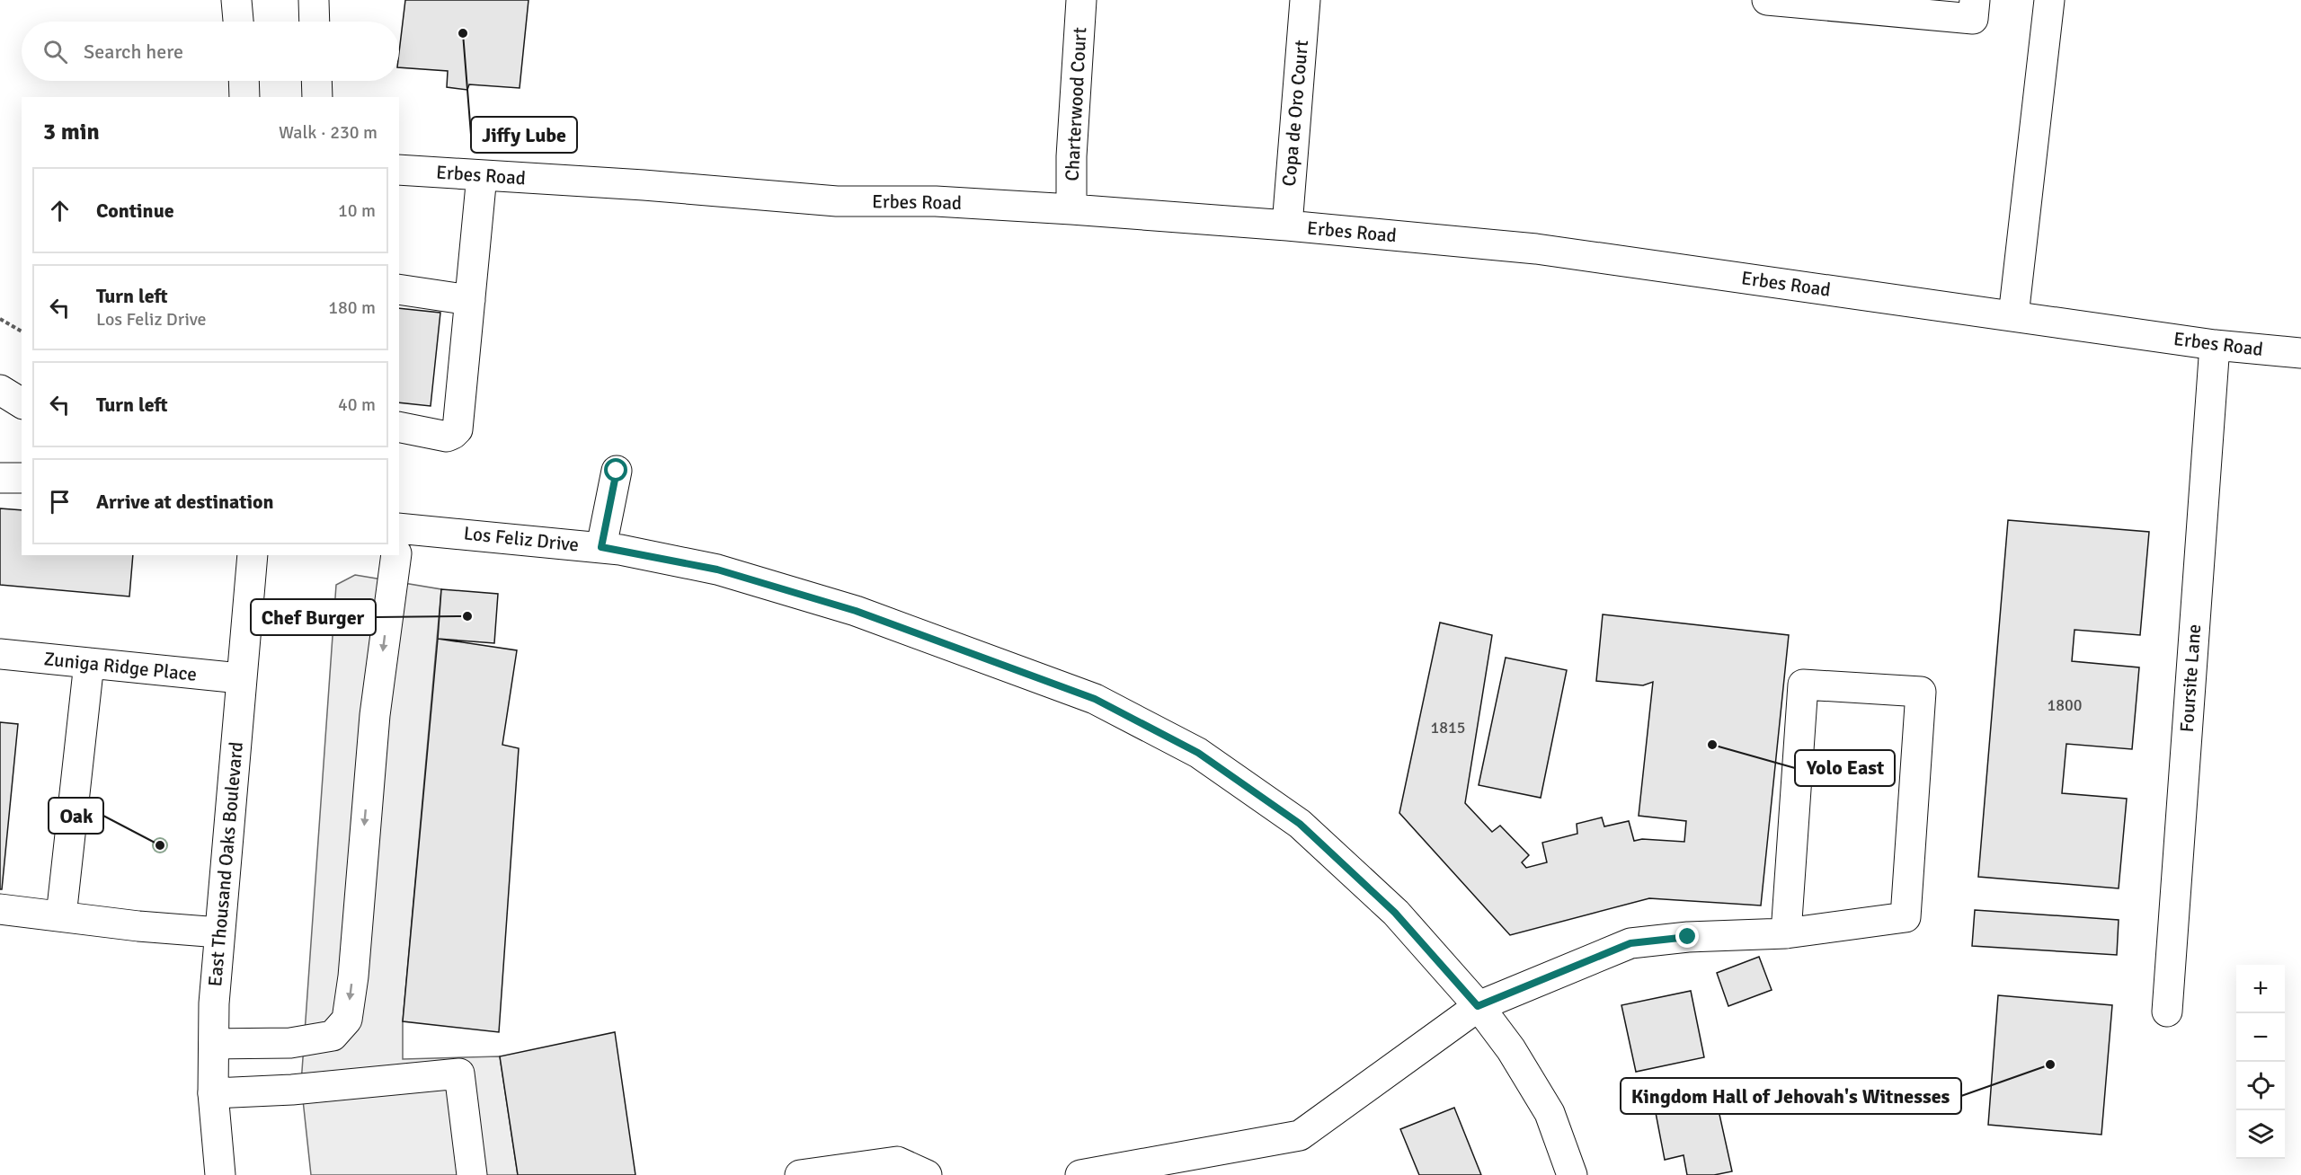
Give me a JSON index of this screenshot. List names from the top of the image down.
{
  "streets": {
    "street": [
      "Charterwood Court",
      "Copa de Oro Court",
      "Erbes Road",
      "Los Feliz Drive",
      "Zuniga Ridge Place",
      "Foursite Lane",
      "East Thousand Oaks Boulevard"
    ]
  },
  "crossings": [
    ["Charterwood Court", "Erbes Road"],
    ["Copa de Oro Court", "Erbes Road"],
    ["Erbes Road", "Foursite Lane"],
    ["Zuniga Ridge Place", "East Thousand Oaks Boulevard"]
  ],
  "places": [
    "Jiffy Lube",
    "Chef Burger",
    "Yolo East",
    "Oak",
    "Kingdom Hall of Jehovah's Witnesses"
  ],
  "house_numbers": ["1800", "1815"],
  "page": {
    "search": "Search here",
    "heading": ["3 min", "Walk · 230 m"],
    "list": [
      ["Continue", "10 m"],
      ["Turn left", "Los Feliz Drive", "180 m"],
      ["Turn left", "40 m"],
      "Arrive at destination"
    ],
    "map_buttons": ["+", "−"]
  }
}
